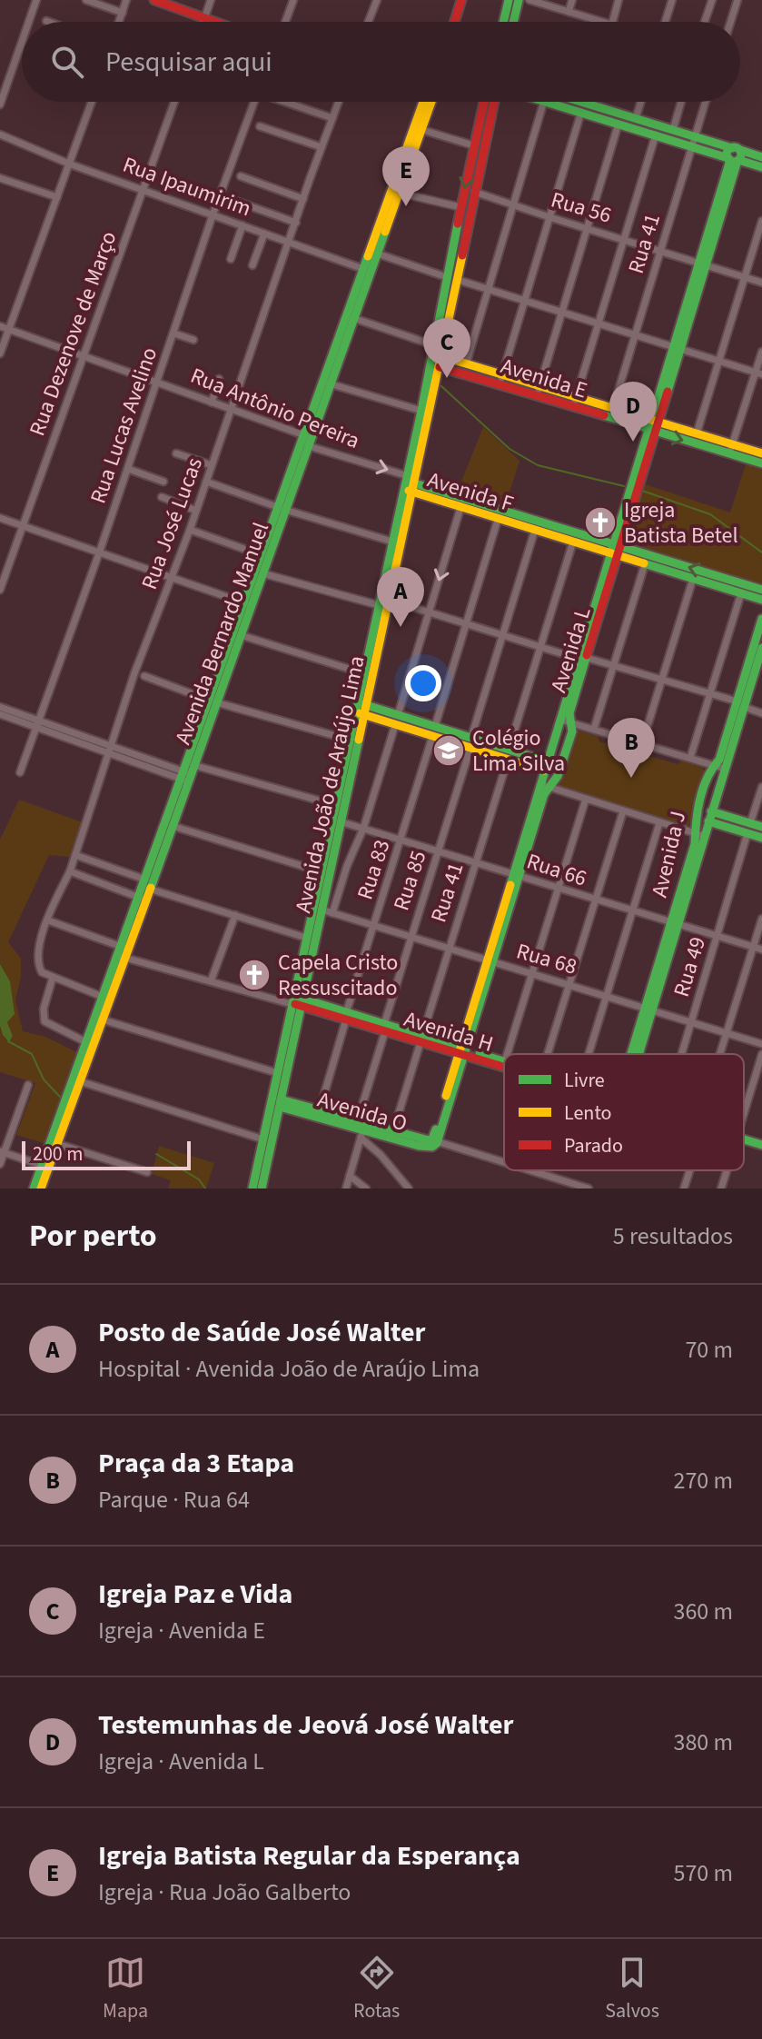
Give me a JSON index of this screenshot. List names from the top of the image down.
{
  "streets": {
    "street": [
      "Rua Ipaumirim",
      "Rua 56",
      "Rua 41",
      "Rua Dezenove de Março",
      "Avenida E",
      "Rua Antônio Pereira",
      "Rua Lucas Avelino",
      "Avenida F",
      "Rua José Lucas",
      "Avenida Bernardo Manuel",
      "Avenida L",
      "Avenida João de Araújo Lima",
      "Avenida J",
      "Rua 83",
      "Rua 66",
      "Rua 85",
      "Rua 68",
      "Rua 49",
      "Avenida H",
      "Avenida O"
    ]
  },
  "crossings": [
    ["Rua Ipaumirim", "Rua Dezenove de Março"],
    ["Rua Ipaumirim", "Rua Lucas Avelino"],
    ["Rua Ipaumirim", "Rua José Lucas"],
    ["Rua Ipaumirim", "Avenida Bernardo Manuel"],
    ["Rua 56", "Rua 41"],
    ["Rua 56", "Avenida L"],
    ["Rua 56", "Avenida João de Araújo Lima"],
    ["Rua 41", "Avenida E"],
    ["Rua 41", "Avenida F"],
    ["Rua 41", "Rua 66"],
    ["Rua 41", "Rua 68"],
    ["Rua 41", "Avenida H"],
    ["Rua 41", "Avenida O"],
    ["Rua Dezenove de Março", "Rua Antônio Pereira"],
    ["Avenida E", "Avenida L"],
    ["Avenida E", "Avenida João de Araújo Lima"],
    ["Rua Antônio Pereira", "Rua Lucas Avelino"],
    ["Rua Antônio Pereira", "Avenida F"],
    ["Rua Antônio Pereira", "Rua José Lucas"],
    ["Rua Antônio Pereira", "Avenida Bernardo Manuel"],
    ["Rua Antônio Pereira", "Avenida João de Araújo Lima"],
    ["Avenida F", "Avenida L"],
    ["Avenida F", "Avenida João de Araújo Lima"],
    ["Avenida L", "Rua 66"],
    ["Avenida L", "Rua 68"],
    ["Avenida L", "Avenida H"],
    ["Avenida L", "Avenida O"],
    ["Avenida João de Araújo Lima", "Rua 66"],
    ["Avenida João de Araújo Lima", "Rua 68"],
    ["Avenida João de Araújo Lima", "Avenida H"],
    ["Avenida João de Araújo Lima", "Avenida O"],
    ["Avenida J", "Rua 66"],
    ["Avenida J", "Rua 68"],
    ["Rua 83", "Rua 66"],
    ["Rua 83", "Rua 68"],
    ["Rua 83", "Avenida H"],
    ["Rua 83", "Avenida O"],
    ["Rua 66", "Rua 85"],
    ["Rua 66", "Rua 49"],
    ["Rua 85", "Rua 68"],
    ["Rua 85", "Avenida H"],
    ["Rua 85", "Avenida O"],
    ["Rua 68", "Rua 49"]
  ],
  "places": {
    "church": ["Igreja Batista Betel", "Capela Cristo Ressuscitado"],
    "school or university": ["Colégio Lima Silva"]
  },
  "legend": ["Livre", "Lento", "Parado"],
  "scale_bar": "200 m",
  "page": {
    "search": "Pesquisar aqui",
    "pins": [
      "E",
      "C",
      "D",
      "A",
      "B"
    ],
    "scale": "200 m",
    "heading": ["Por perto", "5 resultados"],
    "list": [
      {
        "mark": "A",
        "name": "Posto de Saúde José Walter",
        "note": "Hospital · Avenida João de Araújo Lima",
        "value": "70 m"
      },
      {
        "mark": "B",
        "name": "Praça da 3 Etapa",
        "note": "Parque · Rua 64",
        "value": "270 m"
      },
      {
        "mark": "C",
        "name": "Igreja Paz e Vida",
        "note": "Igreja · Avenida E",
        "value": "360 m"
      },
      {
        "mark": "D",
        "name": "Testemunhas de Jeová José Walter",
        "note": "Igreja · Avenida L",
        "value": "380 m"
      },
      {
        "mark": "E",
        "name": "Igreja Batista Regular da Esperança",
        "note": "Igreja · Rua João Galberto",
        "value": "570 m"
      }
    ],
    "nav": ["Mapa", "Rotas", "Salvos"]
  }
}
